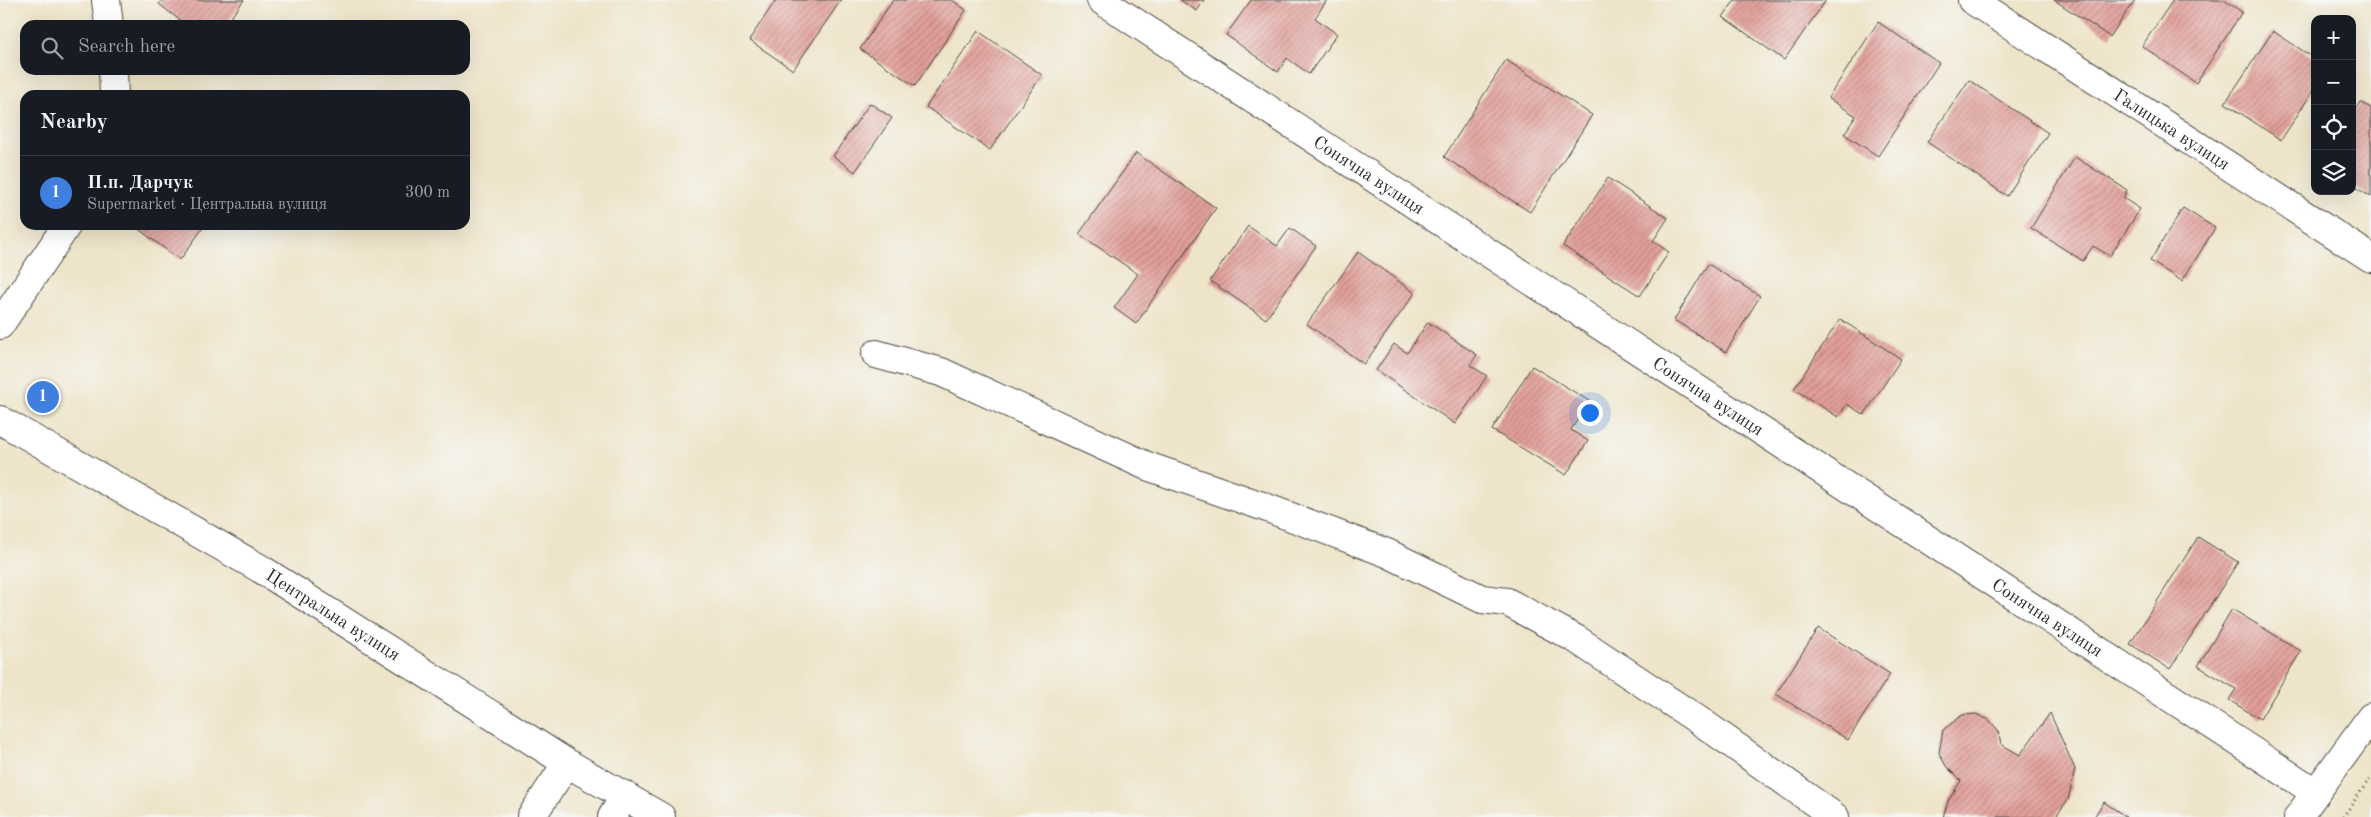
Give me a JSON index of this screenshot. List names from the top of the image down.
{
  "streets": {
    "street": ["Галицька вулиця", "Сонячна вулиця", "Центральна вулиця"]
  },
  "page": {
    "map_buttons": ["+", "−"],
    "search": "Search here",
    "heading": "Nearby",
    "list": [
      {
        "mark": "1",
        "name": "П.п. Дарчук",
        "note": "Supermarket · Центральна вулиця",
        "value": "300 m"
      }
    ],
    "pins": "1"
  }
}
